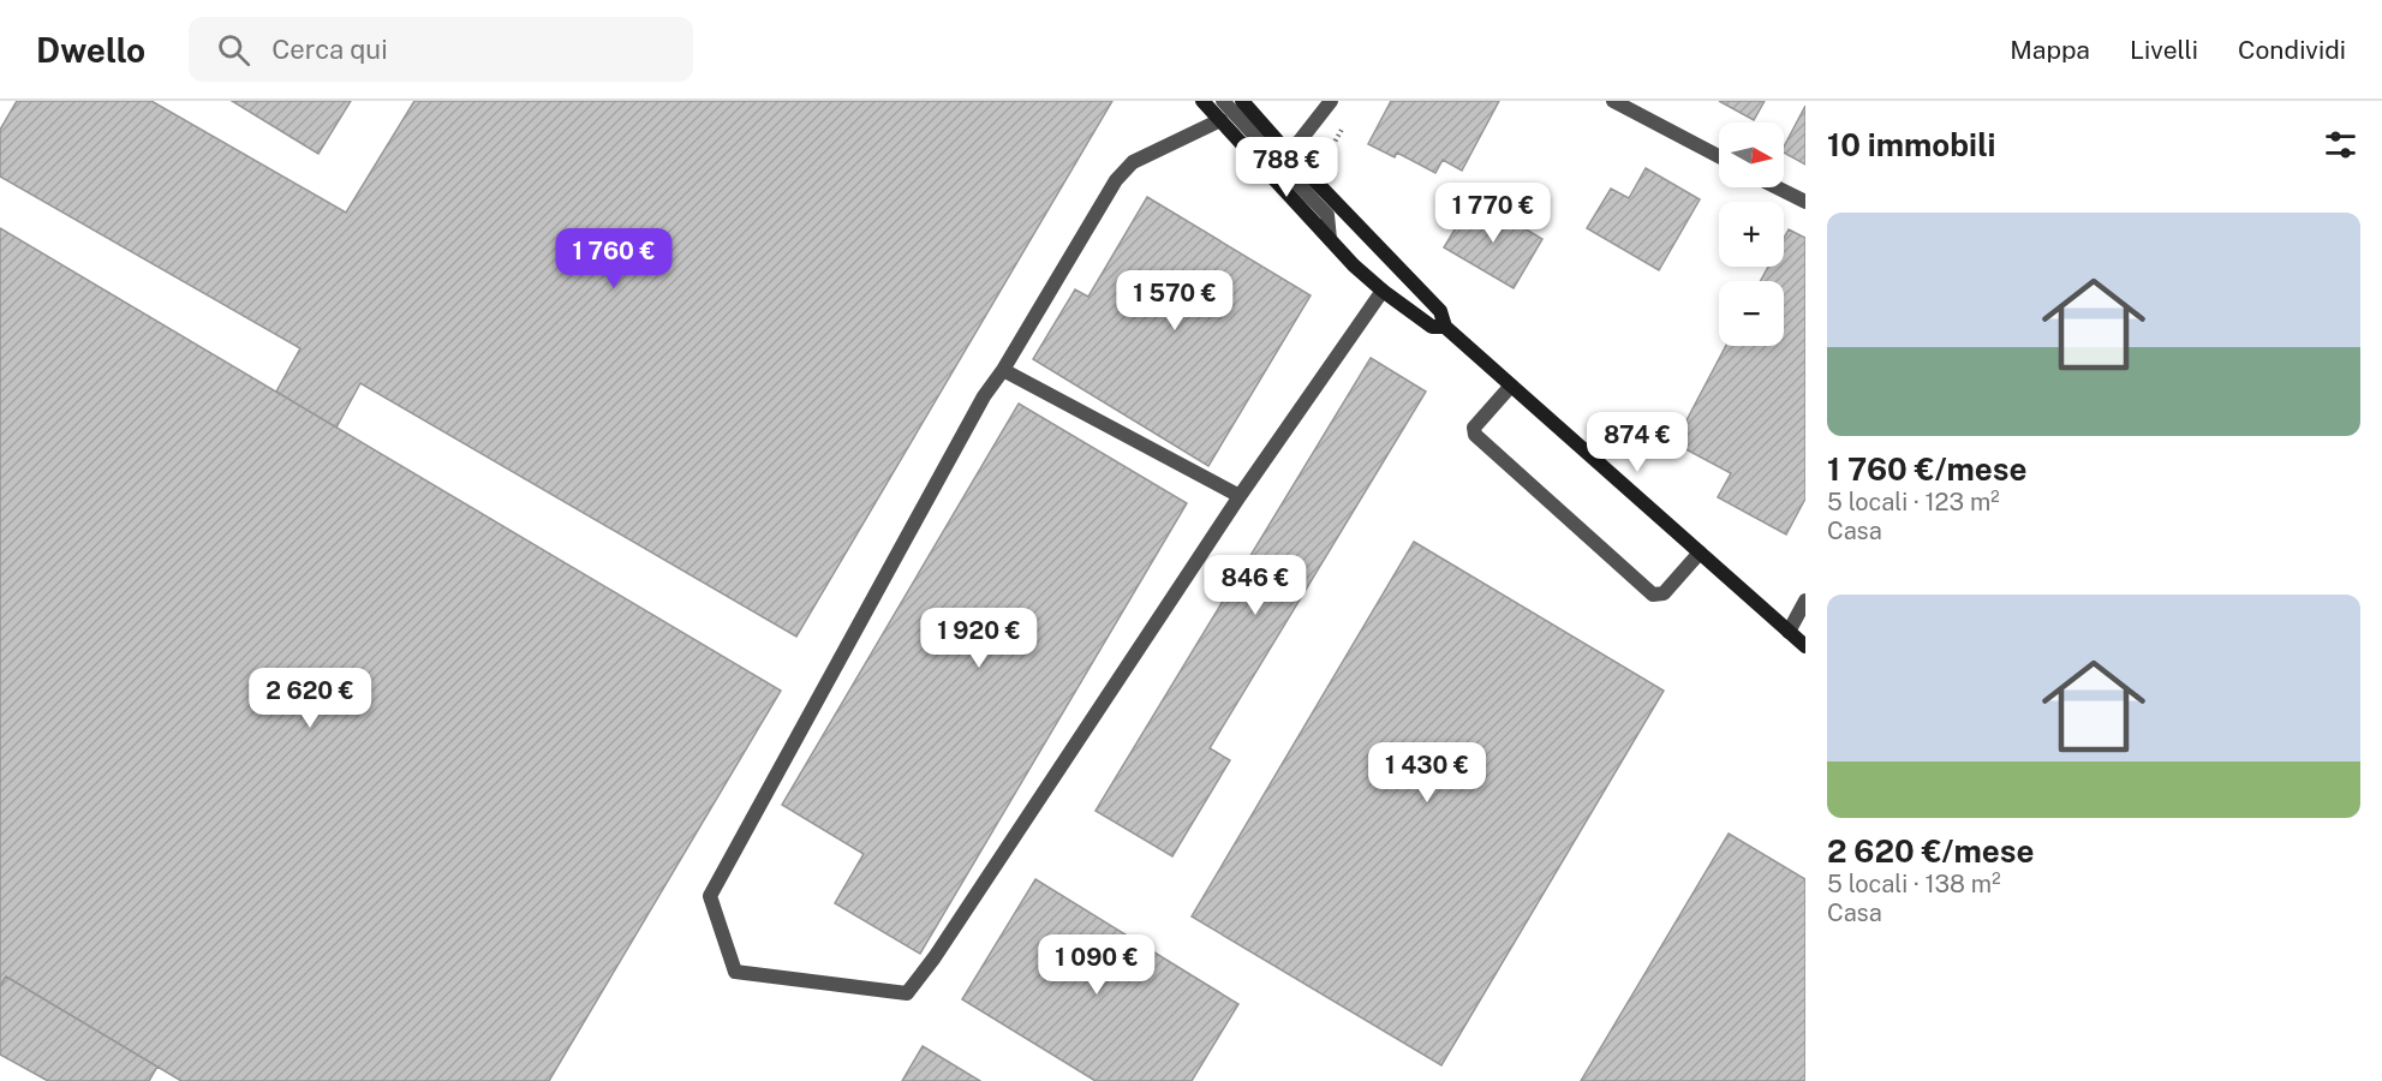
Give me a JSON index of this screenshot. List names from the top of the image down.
{
  "north": "right",
  "page": {
    "header": "Dwello",
    "search": "Cerca qui",
    "nav": ["Mappa", "Livelli", "Condividi"],
    "heading": "10 immobili",
    "map_buttons": ["+", "−"],
    "price": [
      "788 €",
      "1 770 €",
      "1 760 €",
      "1 570 €",
      "874 €",
      "846 €",
      "1 920 €",
      "2 620 €",
      "1 430 €",
      "1 090 €"
    ],
    "list": [
      {
        "name": "1 760 €/mese",
        "note": "5 locali · 123 m² · Casa"
      },
      {
        "name": "2 620 €/mese",
        "note": "5 locali · 138 m² · Casa"
      }
    ]
  }
}
